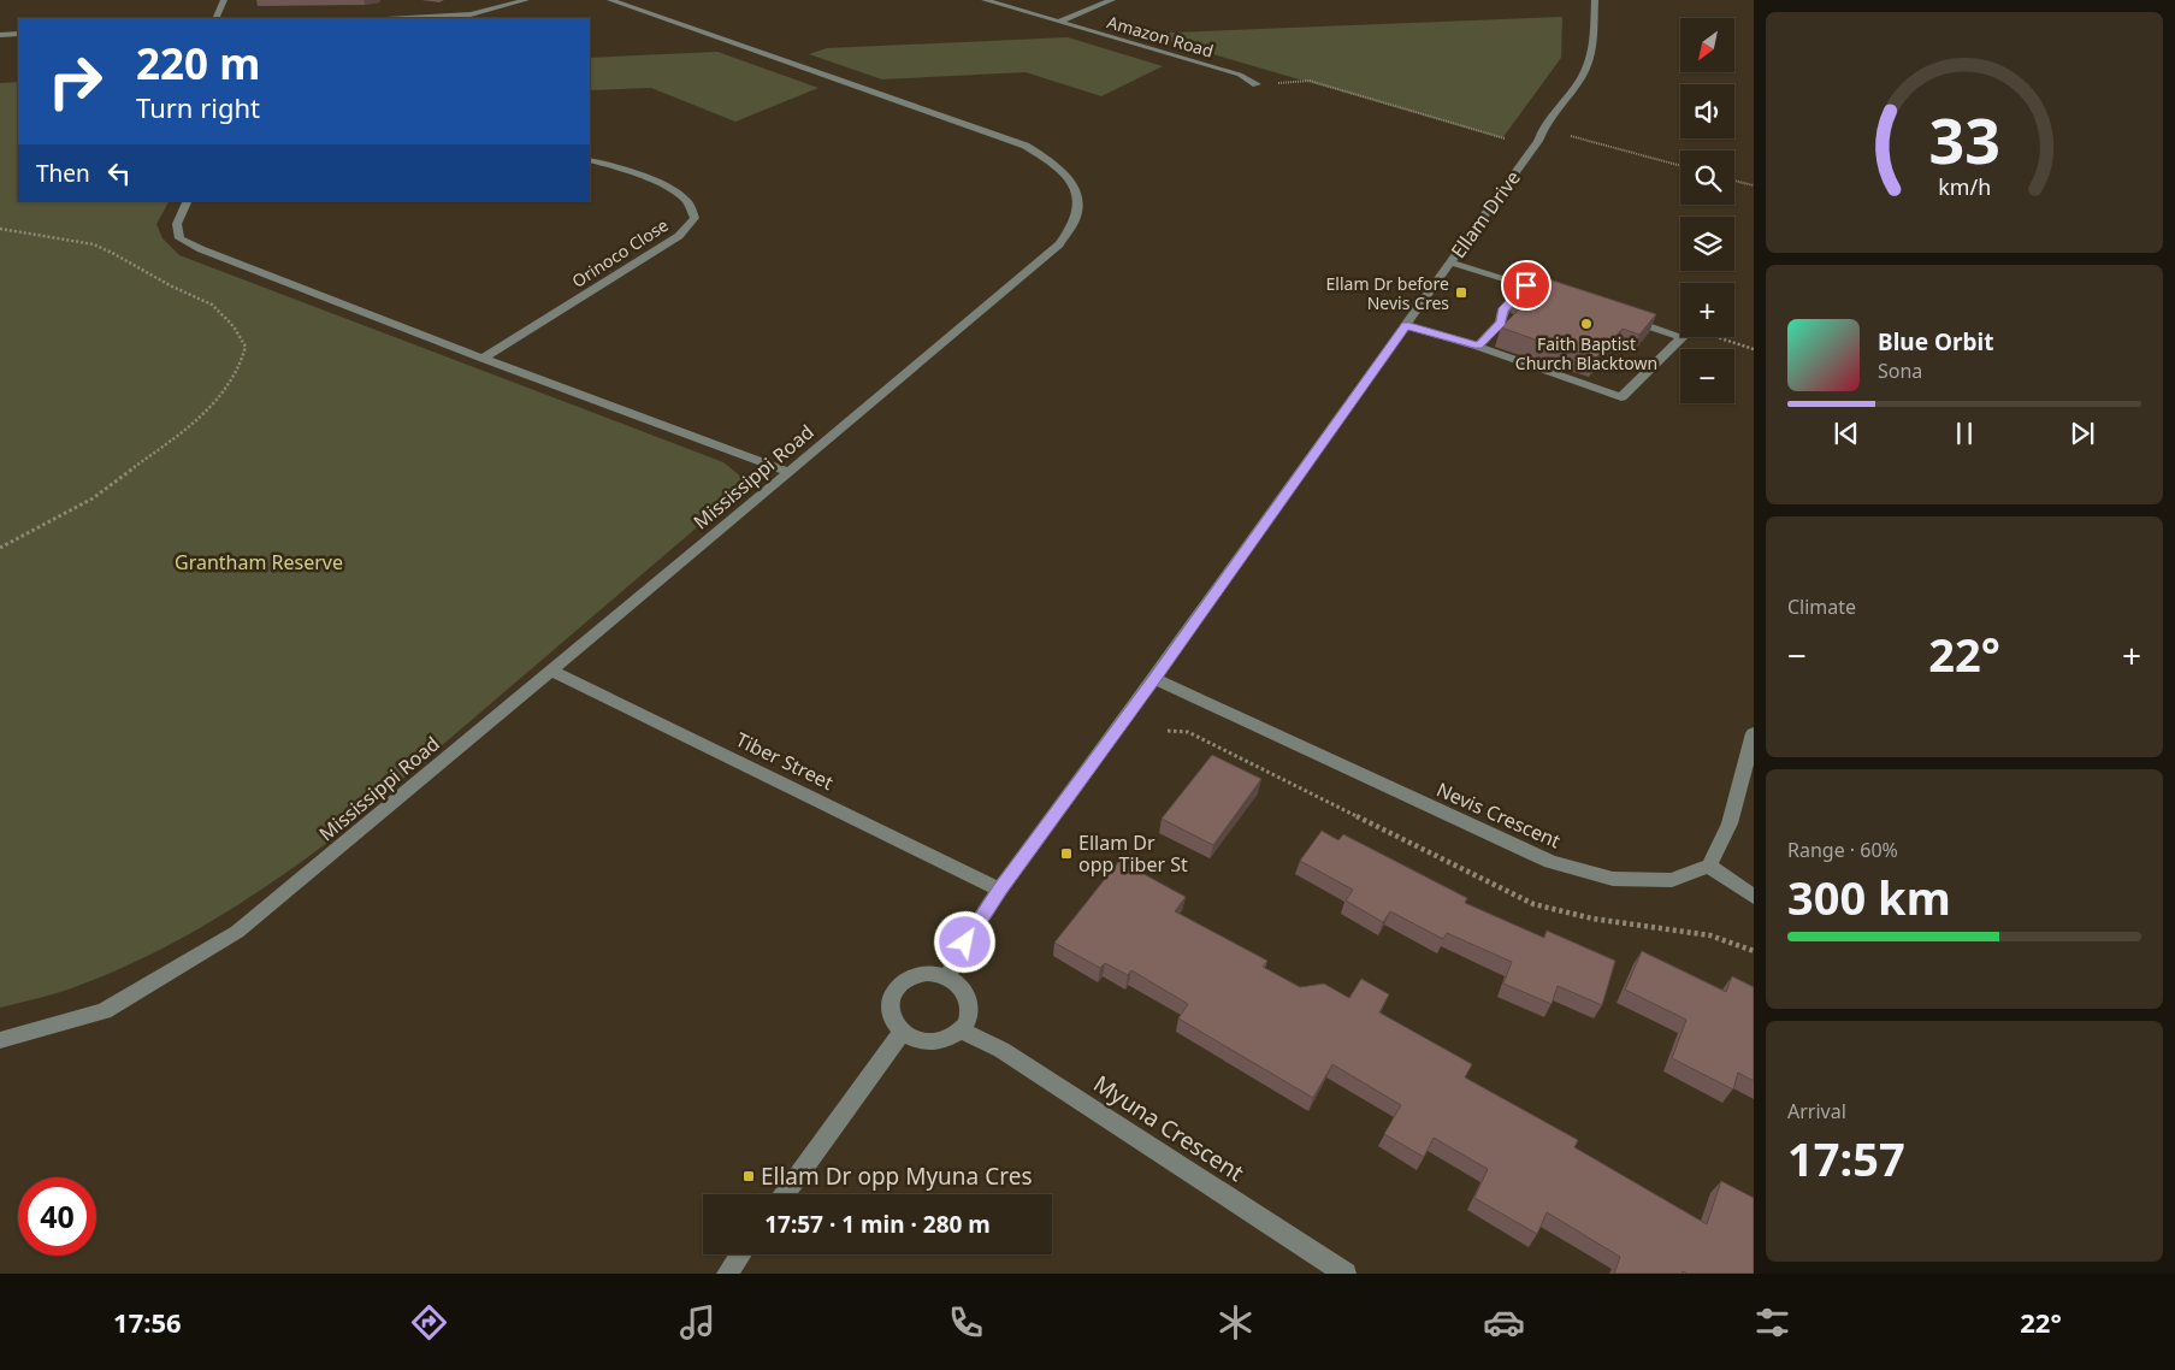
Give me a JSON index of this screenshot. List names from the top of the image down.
{
  "streets": {
    "street": [
      "Amazon Road",
      "Ellam Drive",
      "Orinoco Close",
      "Mississippi Road",
      "Tiber Street",
      "Nevis Crescent",
      "Myuna Crescent"
    ]
  },
  "crossings": [
    ["Ellam Drive", "Tiber Street"],
    ["Ellam Drive", "Nevis Crescent"],
    ["Ellam Drive", "Myuna Crescent"],
    ["Mississippi Road", "Tiber Street"]
  ],
  "parks": ["Grantham Reserve"],
  "places": {
    "transit": ["Ellam Dr before Nevis Cres", "Ellam Dr opp Tiber St", "Ellam Dr opp Myuna Cres"],
    "other": ["Faith Baptist Church Blacktown"]
  },
  "north": "bottom left",
  "page": {
    "map_buttons": ["+", "−"],
    "turn": ["220 m", "Turn right"],
    "then": "Then",
    "song": ["Blue Orbit", "Sona"],
    "tile": [
      "Climate",
      ["Range · 60%", "300 km"],
      ["Arrival", "17:57"]
    ],
    "heat": ["−", "22°", "+"],
    "limit": "40",
    "trip": "17:57 · 1 min · 280 m",
    "tabs": ["17:56", "22°"],
    "gauge": ["33", "km/h"]
  }
}
